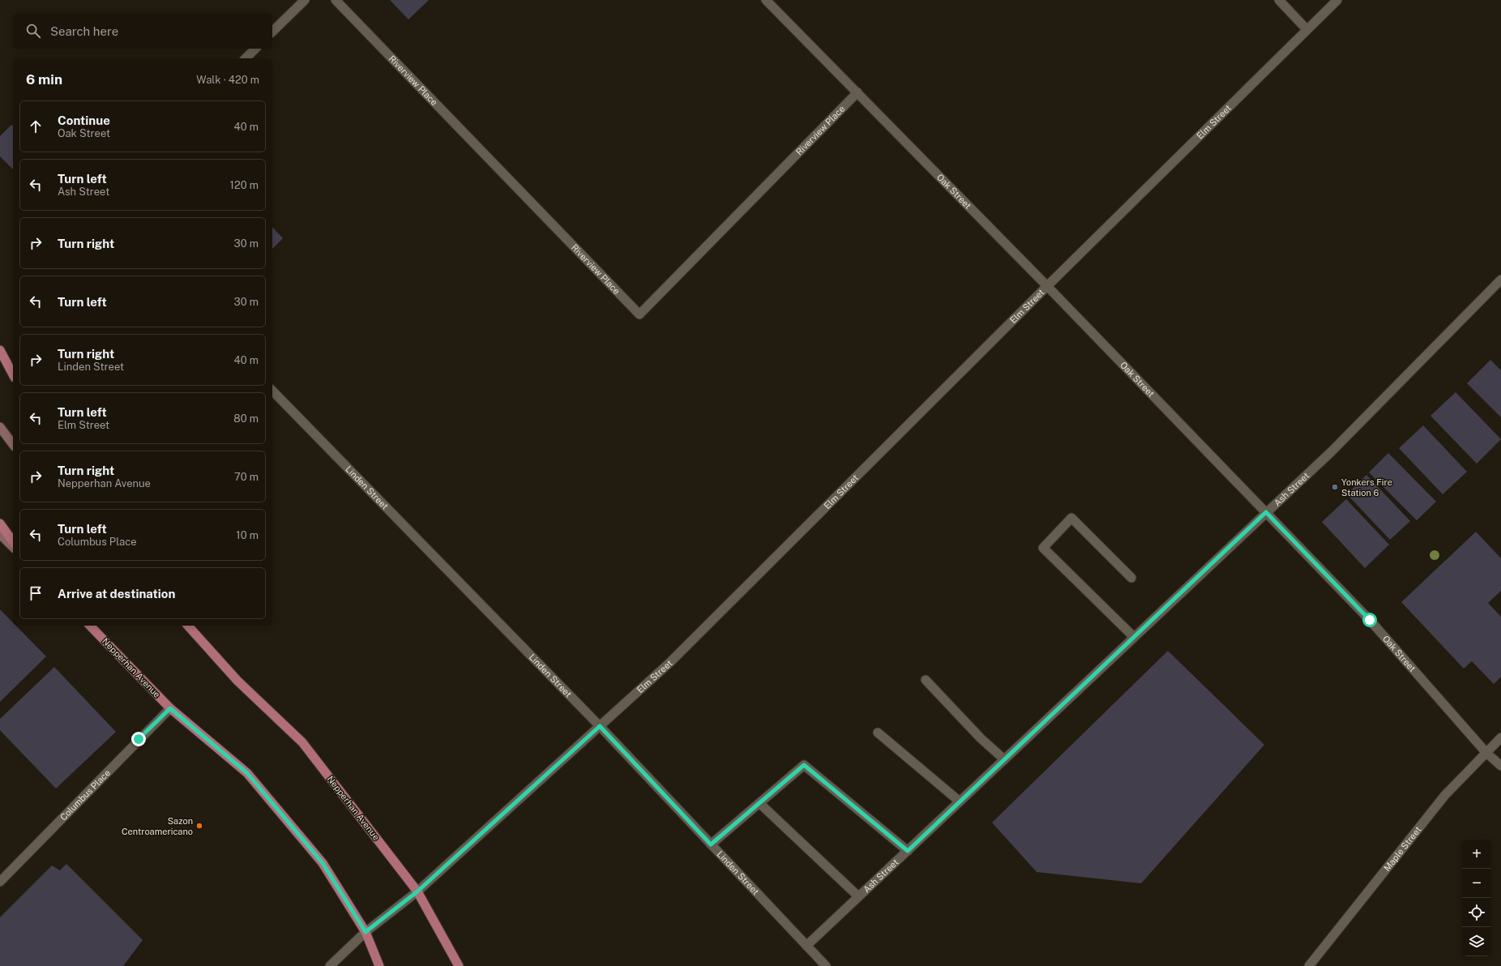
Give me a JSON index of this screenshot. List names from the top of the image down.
{
  "streets": {
    "main road": ["Nepperhan Avenue"],
    "street": [
      "Riverview Place",
      "Elm Street",
      "Oak Street",
      "Linden Street",
      "Ash Street",
      "Columbus Place",
      "Maple Street"
    ]
  },
  "crossings": [
    ["Riverview Place", "Oak Street"],
    ["Elm Street", "Oak Street"],
    ["Elm Street", "Linden Street"],
    ["Elm Street", "Nepperhan Avenue"],
    ["Oak Street", "Ash Street"],
    ["Oak Street", "Maple Street"],
    ["Linden Street", "Ash Street"],
    ["Nepperhan Avenue", "Columbus Place"]
  ],
  "places": ["Yonkers Fire Station 6", "Sazon Centroamericano"],
  "page": {
    "search": "Search here",
    "heading": ["6 min", "Walk · 420 m"],
    "list": [
      ["Continue", "Oak Street", "40 m"],
      ["Turn left", "Ash Street", "120 m"],
      ["Turn right", "30 m"],
      ["Turn left", "30 m"],
      ["Turn right", "Linden Street", "40 m"],
      ["Turn left", "Elm Street", "80 m"],
      ["Turn right", "Nepperhan Avenue", "70 m"],
      ["Turn left", "Columbus Place", "10 m"],
      "Arrive at destination"
    ],
    "map_buttons": ["+", "−"]
  }
}
